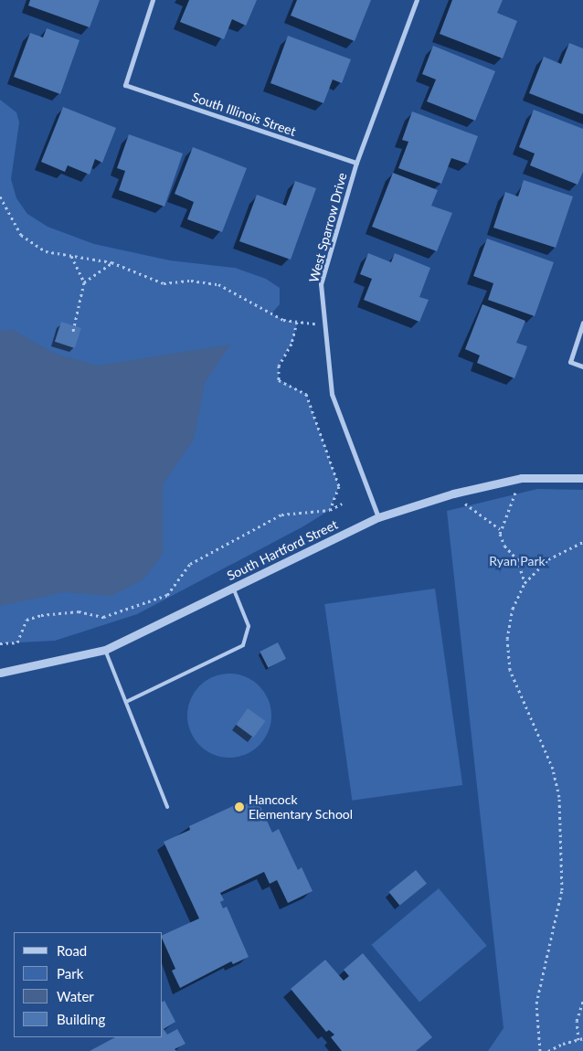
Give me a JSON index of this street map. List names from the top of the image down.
{
  "streets": {
    "street": ["South Illinois Street", "West Sparrow Drive", "South Hartford Street"]
  },
  "crossings": [
    ["South Illinois Street", "West Sparrow Drive"],
    ["West Sparrow Drive", "South Hartford Street"]
  ],
  "parks": ["Ryan Park"],
  "places": ["Hancock Elementary School"],
  "legend": [
    "Road",
    "Park",
    "Water",
    "Building"
  ]
}
